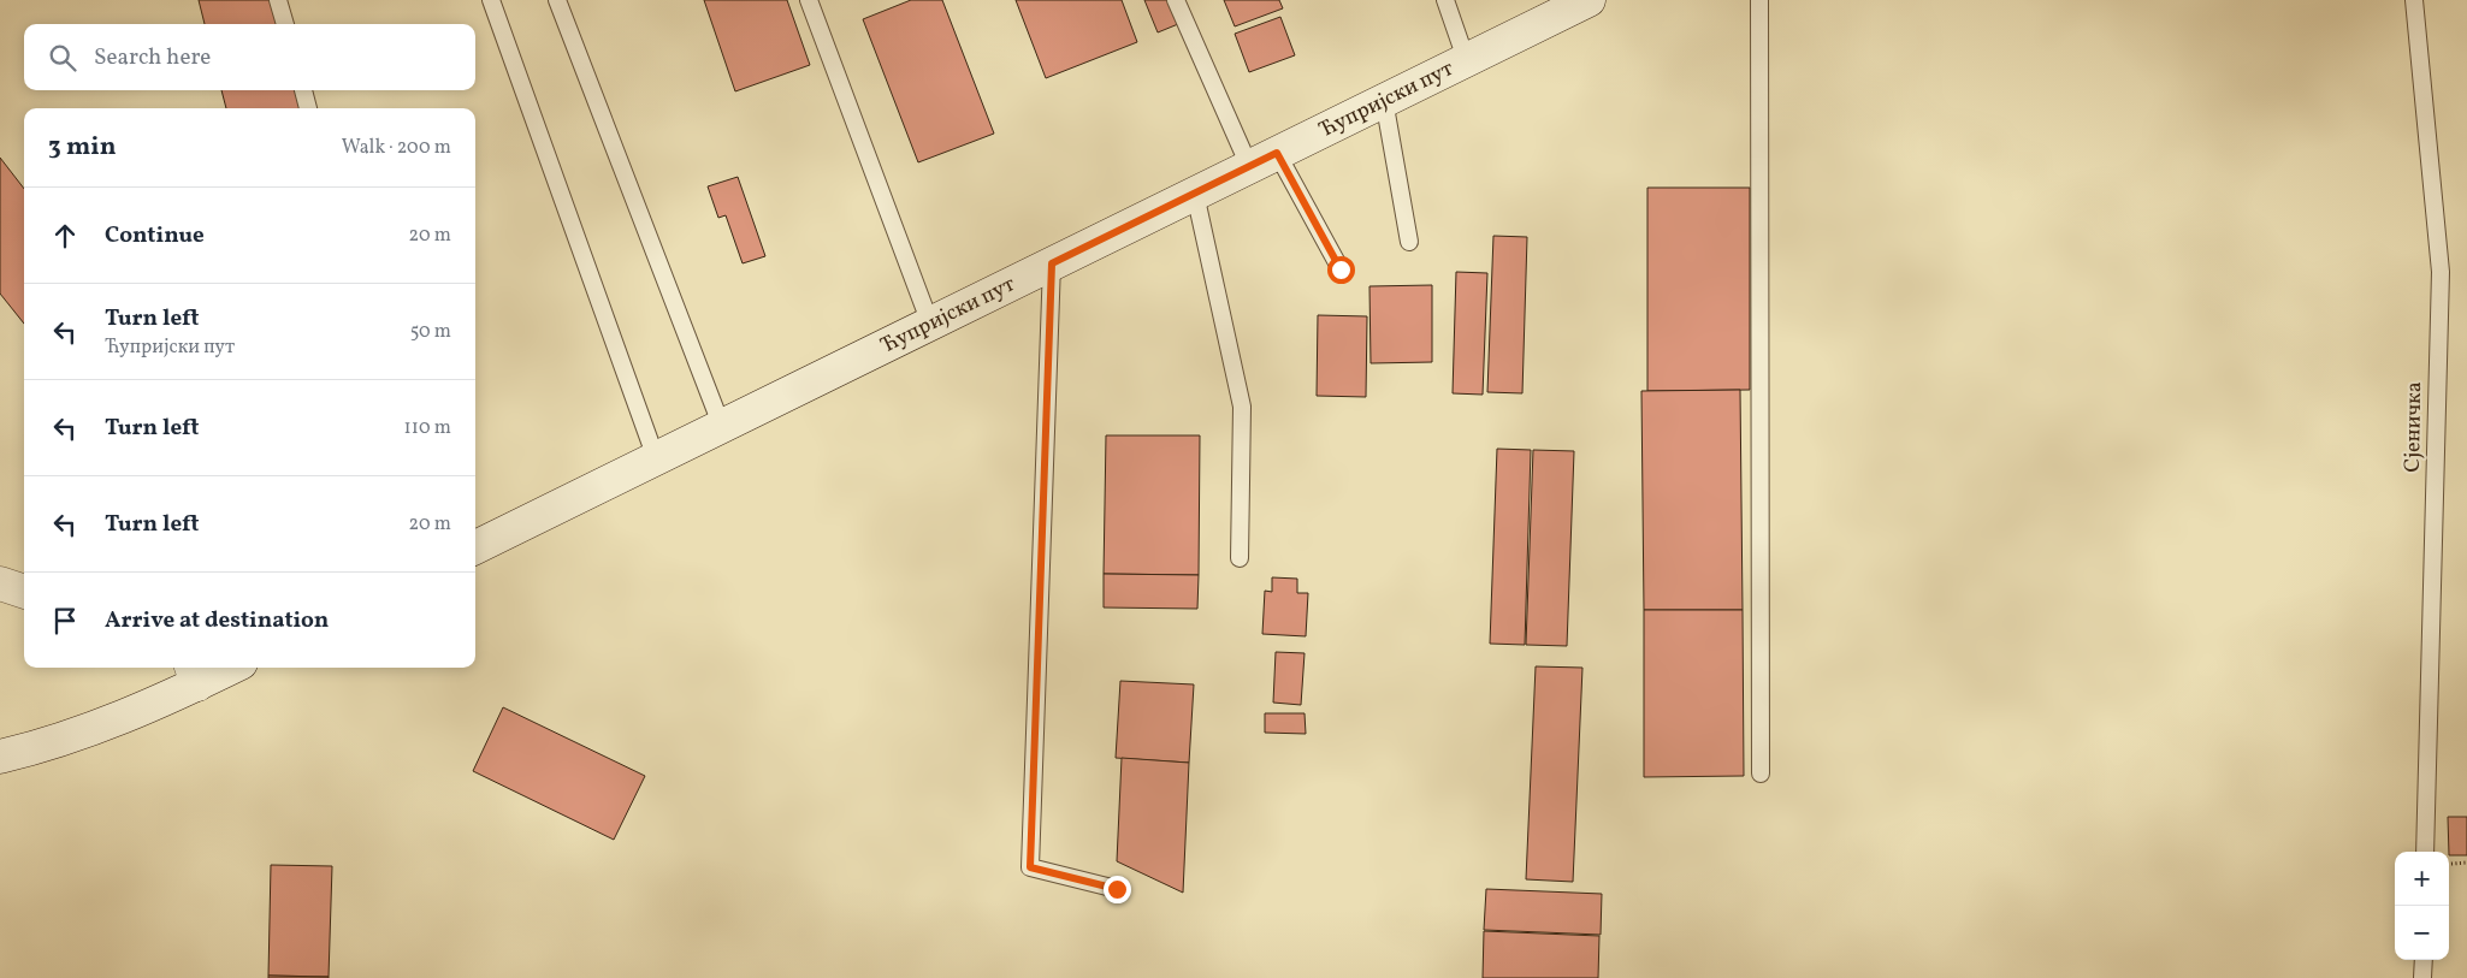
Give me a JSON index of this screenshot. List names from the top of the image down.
{
  "streets": {
    "main road": ["Ћупријски пут"],
    "lane": ["Сјеничка"]
  },
  "page": {
    "search": "Search here",
    "heading": ["3 min", "Walk · 200 m"],
    "list": [
      ["Continue", "20 m"],
      ["Turn left", "Ћупријски пут", "50 m"],
      ["Turn left", "110 m"],
      ["Turn left", "20 m"],
      "Arrive at destination"
    ],
    "map_buttons": ["+", "−"]
  }
}
